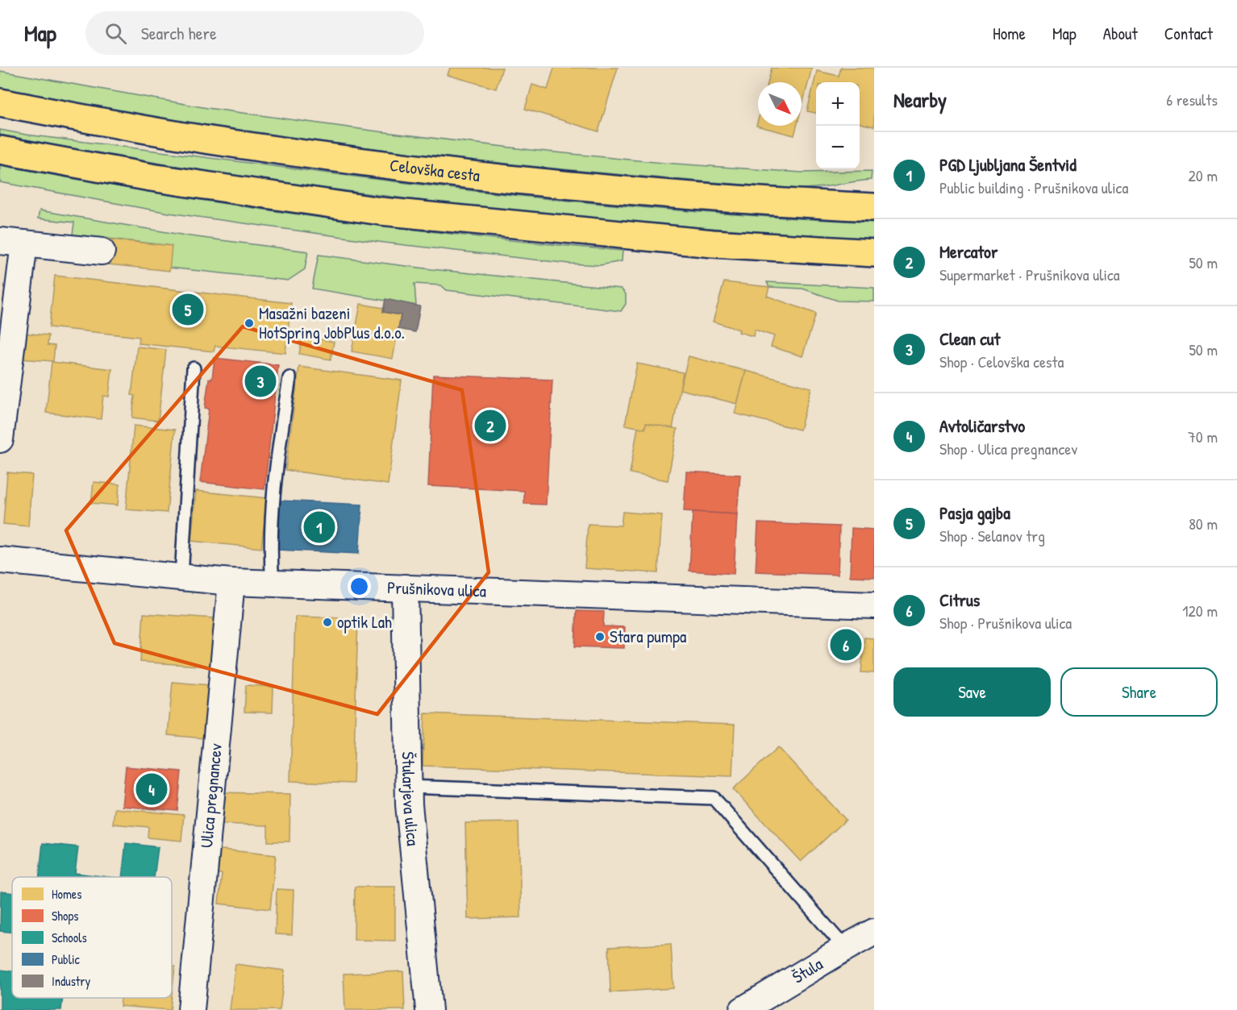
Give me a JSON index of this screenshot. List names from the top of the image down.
{
  "streets": {
    "main road": ["Celovška cesta"],
    "street": [
      "Prušnikova ulica",
      "Ulica pregnancev",
      "Štularjeva ulica",
      "Štula"
    ]
  },
  "crossings": [
    ["Prušnikova ulica", "Ulica pregnancev"],
    ["Prušnikova ulica", "Štularjeva ulica"]
  ],
  "places": ["Masažni bazeni HotSpring JobPlus d.o.o.", "optik Lah", "Stara pumpa"],
  "legend": [
    "Homes",
    "Shops",
    "Schools",
    "Public",
    "Industry"
  ],
  "north": "bottom right",
  "page": {
    "header": "Map",
    "search": "Search here",
    "nav": [
      "Home",
      "Map",
      "About",
      "Contact"
    ],
    "heading": ["Nearby", "6 results"],
    "map_buttons": ["+", "−"],
    "list": [
      {
        "mark": "1",
        "name": "PGD Ljubljana Šentvid",
        "note": "Public building · Prušnikova ulica",
        "value": "20 m"
      },
      {
        "mark": "2",
        "name": "Mercator",
        "note": "Supermarket · Prušnikova ulica",
        "value": "50 m"
      },
      {
        "mark": "3",
        "name": "Clean cut",
        "note": "Shop · Celovška cesta",
        "value": "50 m"
      },
      {
        "mark": "4",
        "name": "Avtoličarstvo",
        "note": "Shop · Ulica pregnancev",
        "value": "70 m"
      },
      {
        "mark": "5",
        "name": "Pasja gajba",
        "note": "Shop · Selanov trg",
        "value": "80 m"
      },
      {
        "mark": "6",
        "name": "Citrus",
        "note": "Shop · Prušnikova ulica",
        "value": "120 m"
      }
    ],
    "pins": [
      "5",
      "3",
      "2",
      "1",
      "6",
      "4"
    ],
    "buttons": ["Save", "Share"]
  }
}
